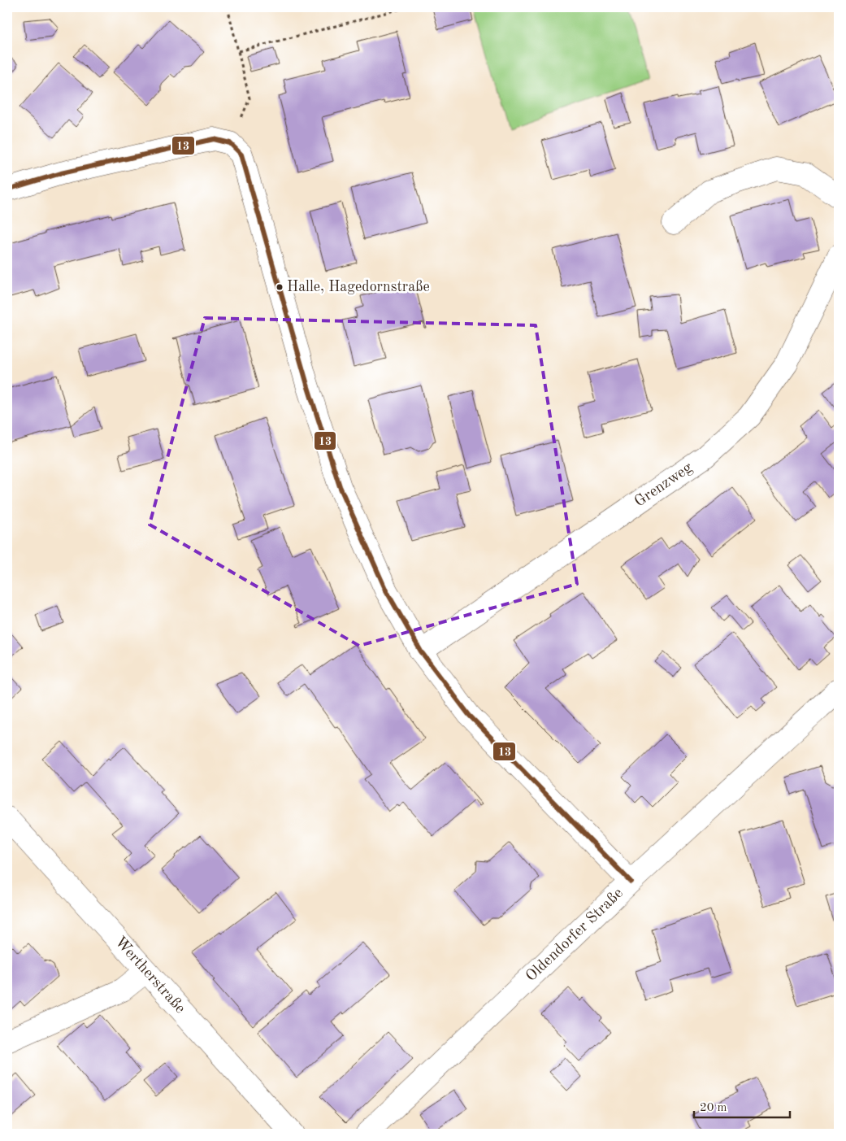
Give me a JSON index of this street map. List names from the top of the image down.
{
  "streets": {
    "street": ["Grenzweg", "Oldendorfer Straße", "Wertherstraße"]
  },
  "places": ["Halle, Hagedornstraße"],
  "lines": ["transit line 13"],
  "scale_bar": "20 m"
}
